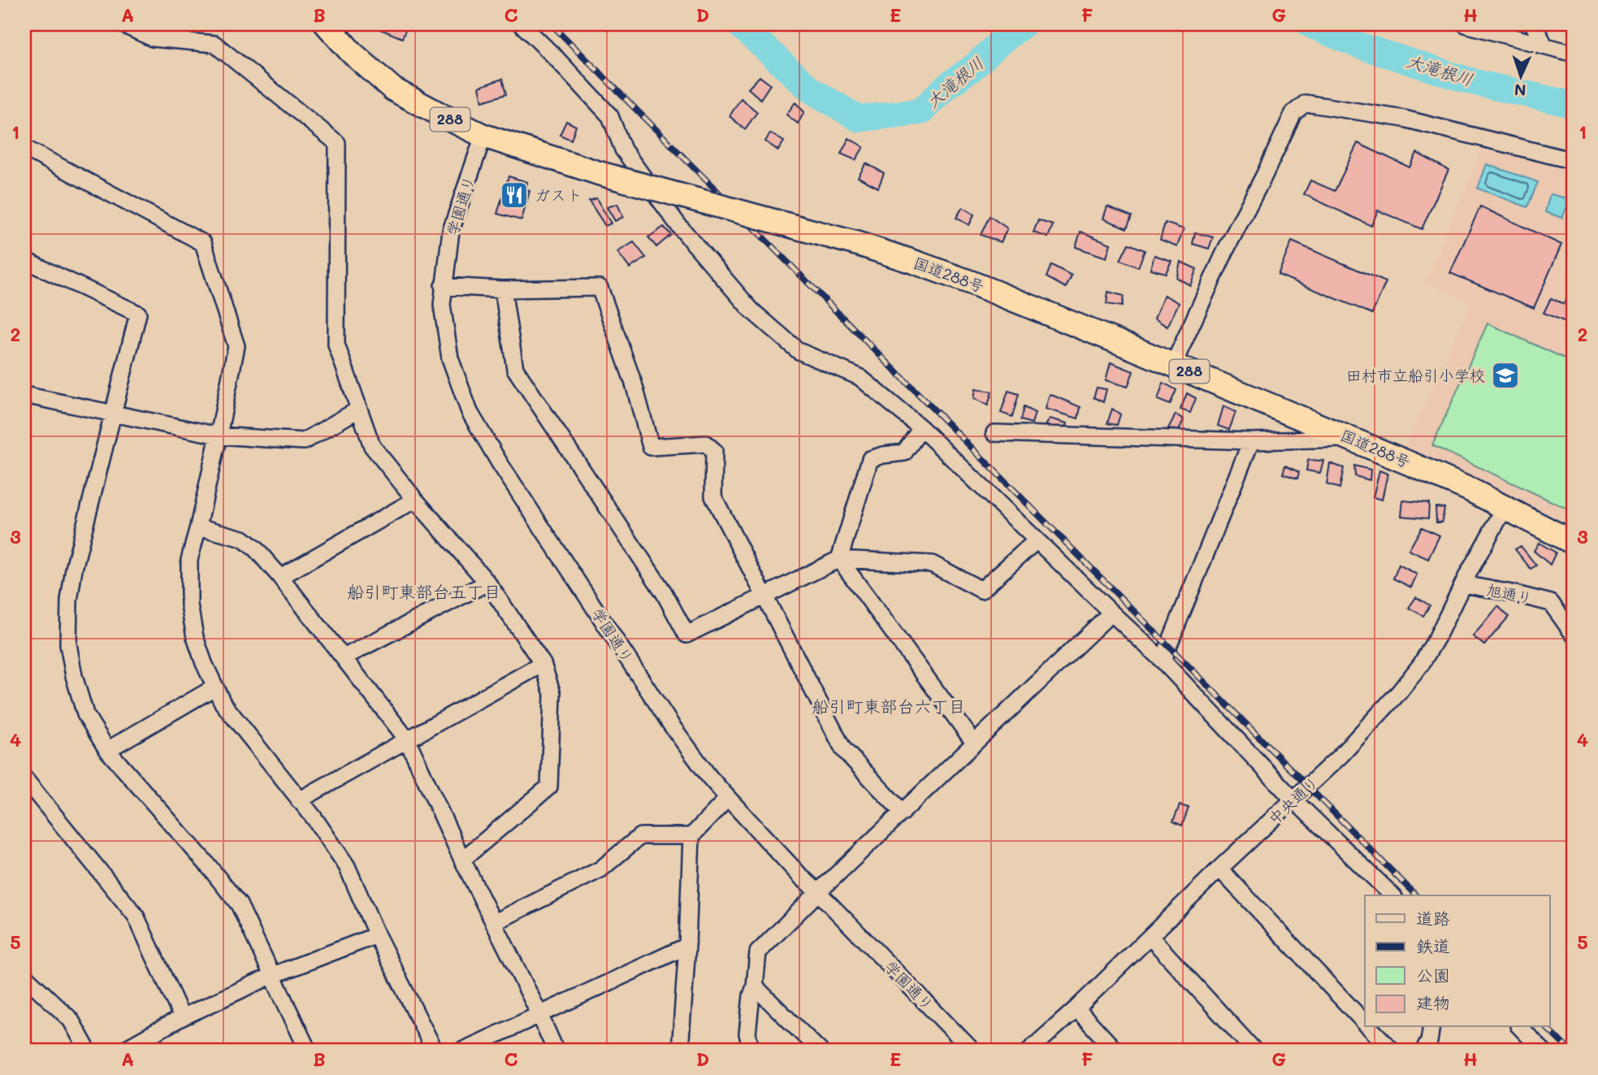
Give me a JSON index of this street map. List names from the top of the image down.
{
  "streets": {
    "highway": ["288", "国道288号"],
    "street": ["学園通り", "旭通り", "中央通り"]
  },
  "crossings": [
    ["学園通り", "国道288号"],
    ["国道288号", "中央通り"],
    ["旭通り", "中央通り"]
  ],
  "districts": ["船引町東部台五丁目", "船引町東部台六丁目"],
  "water": ["大滝根川"],
  "places": {
    "restaurant": ["ガスト"],
    "school or university": ["田村市立船引小学校"]
  },
  "legend": [
    "道路",
    "鉄道",
    "公園",
    "建物"
  ],
  "north": "bottom",
  "grid": {
    "columns": [
      "A",
      "B",
      "C",
      "D",
      "E",
      "F",
      "G",
      "H"
    ],
    "rows": [
      "1",
      "2",
      "3",
      "4",
      "5"
    ]
  }
}
